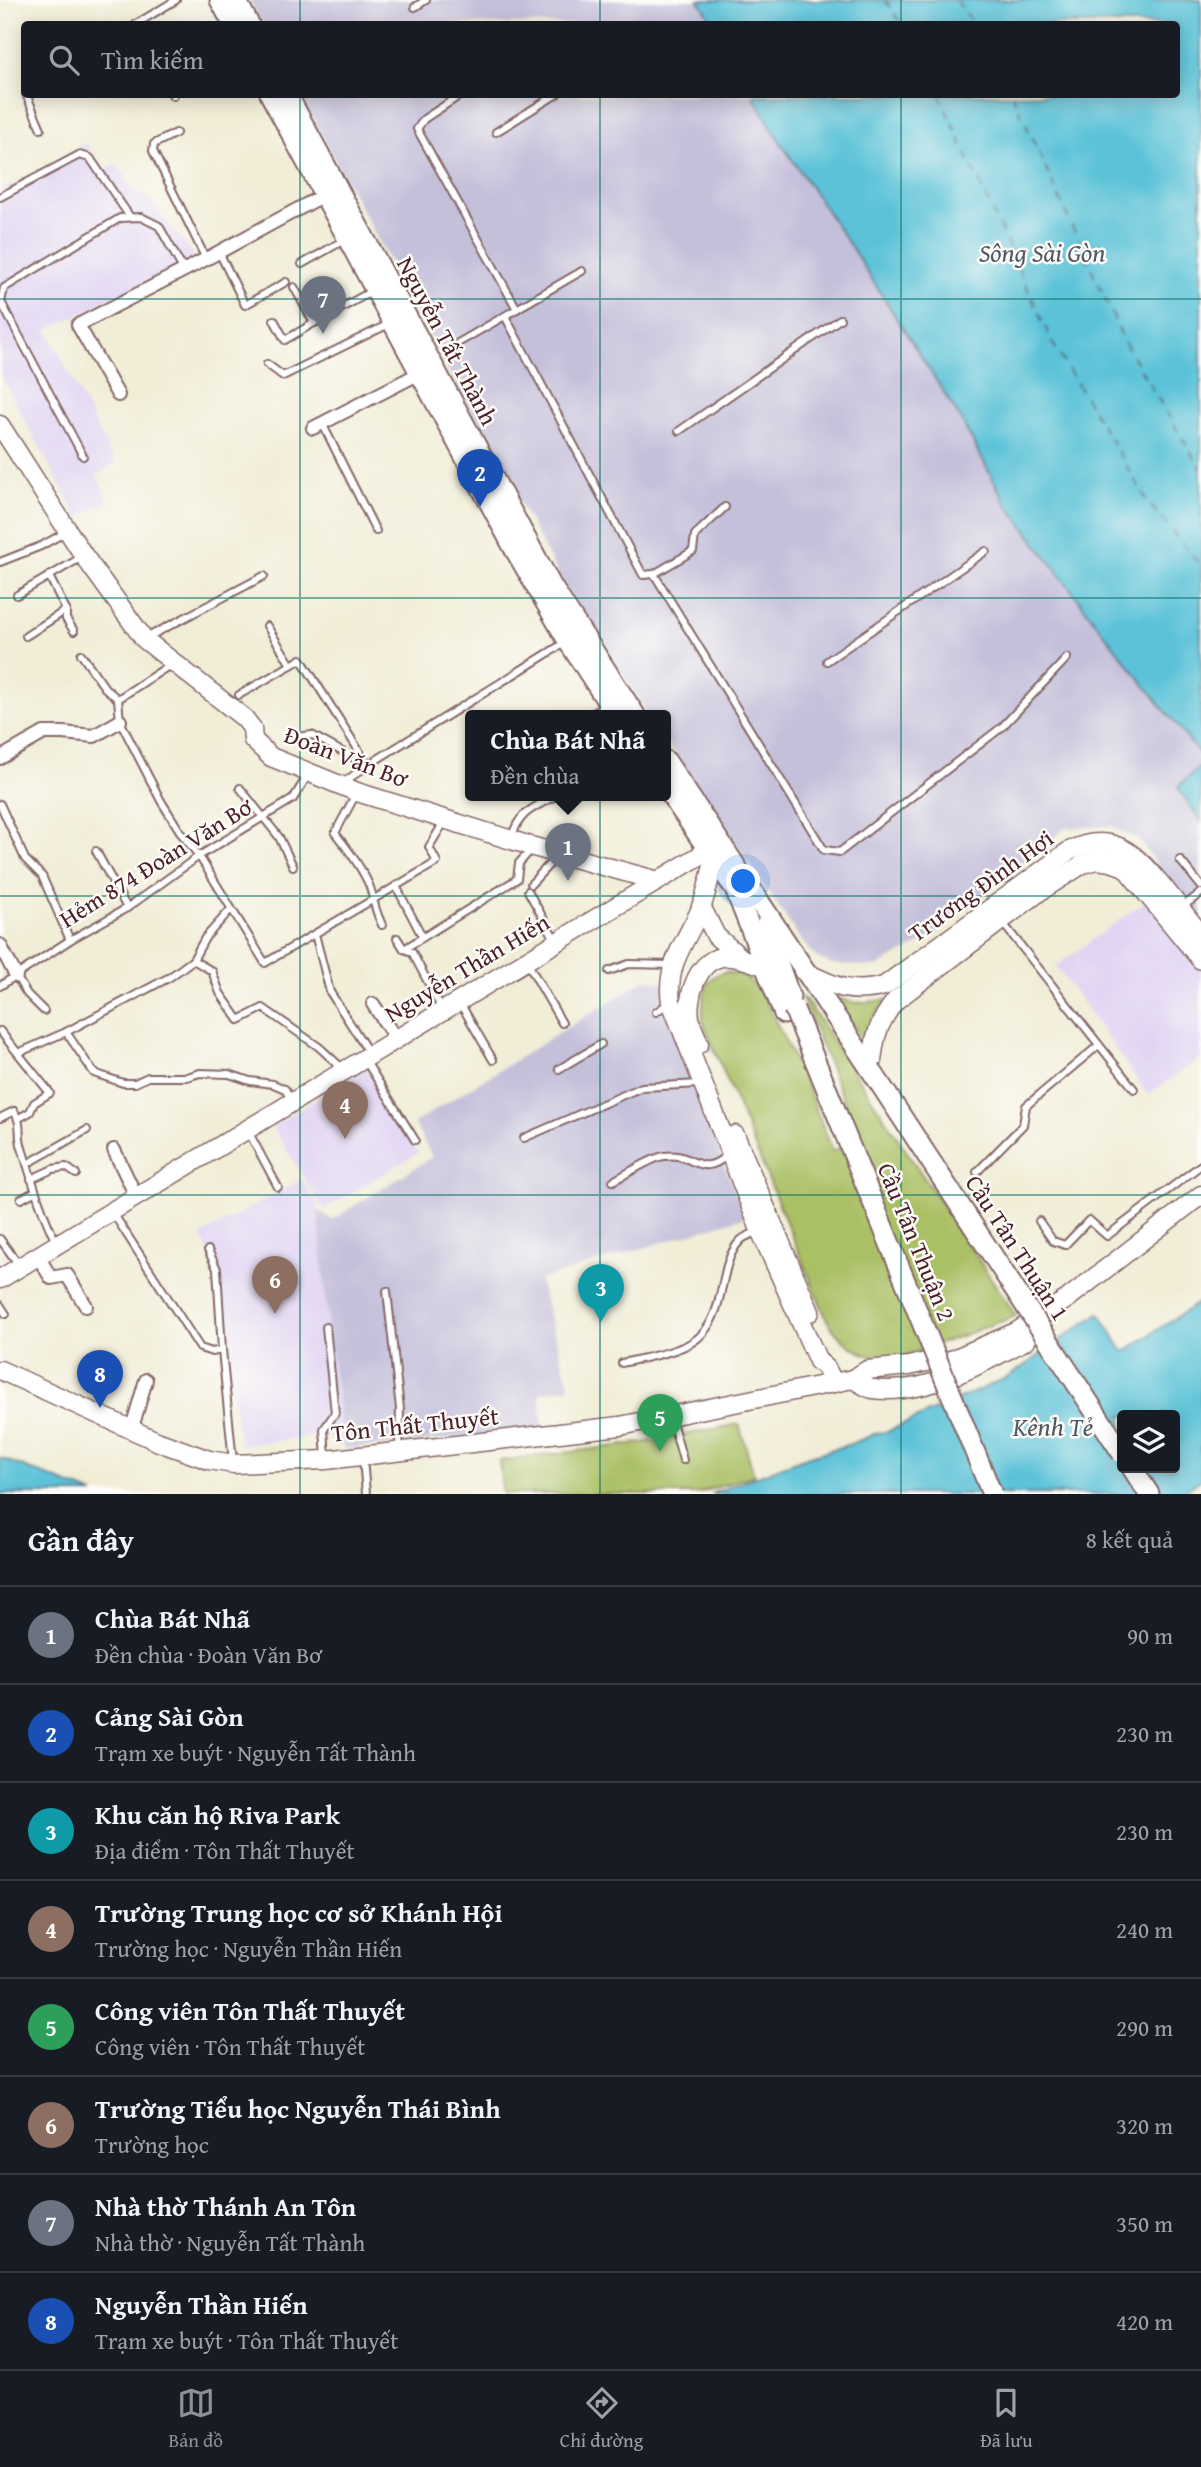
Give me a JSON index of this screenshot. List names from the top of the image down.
{
  "streets": {
    "main road": [
      "Nguyễn Tất Thành",
      "Đoàn Văn Bơ",
      "Trương Đình Hợi",
      "Nguyễn Thần Hiến",
      "Cầu Tân Thuận 2",
      "Cầu Tân Thuận 1",
      "Tôn Thất Thuyết"
    ],
    "lane": ["Hẻm 874 Đoàn Văn Bơ"]
  },
  "crossings": [
    ["Đoàn Văn Bơ", "Hẻm 874 Đoàn Văn Bơ"],
    ["Đoàn Văn Bơ", "Nguyễn Thần Hiến"],
    ["Trương Đình Hợi", "Cầu Tân Thuận 1"]
  ],
  "water": ["Sông Sài Gòn", "Kênh Tẻ"],
  "page": {
    "search": "Tìm kiếm",
    "pins": [
      "7",
      "2",
      "1",
      "4",
      "6",
      "3",
      "8",
      "5"
    ],
    "popup": ["Chùa Bát Nhã", "Đền chùa"],
    "heading": ["Gần đây", "8 kết quả"],
    "list": [
      {
        "mark": "1",
        "name": "Chùa Bát Nhã",
        "note": "Đền chùa · Đoàn Văn Bơ",
        "value": "90 m"
      },
      {
        "mark": "2",
        "name": "Cảng Sài Gòn",
        "note": "Trạm xe buýt · Nguyễn Tất Thành",
        "value": "230 m"
      },
      {
        "mark": "3",
        "name": "Khu căn hộ Riva Park",
        "note": "Địa điểm · Tôn Thất Thuyết",
        "value": "230 m"
      },
      {
        "mark": "4",
        "name": "Trường Trung học cơ sở Khánh Hội",
        "note": "Trường học · Nguyễn Thần Hiến",
        "value": "240 m"
      },
      {
        "mark": "5",
        "name": "Công viên Tôn Thất Thuyết",
        "note": "Công viên · Tôn Thất Thuyết",
        "value": "290 m"
      },
      {
        "mark": "6",
        "name": "Trường Tiểu học Nguyễn Thái Bình",
        "note": "Trường học",
        "value": "320 m"
      },
      {
        "mark": "7",
        "name": "Nhà thờ Thánh An Tôn",
        "note": "Nhà thờ · Nguyễn Tất Thành",
        "value": "350 m"
      },
      {
        "mark": "8",
        "name": "Nguyễn Thần Hiến",
        "note": "Trạm xe buýt · Tôn Thất Thuyết",
        "value": "420 m"
      }
    ],
    "nav": ["Bản đồ", "Chỉ đường", "Đã lưu"]
  }
}
